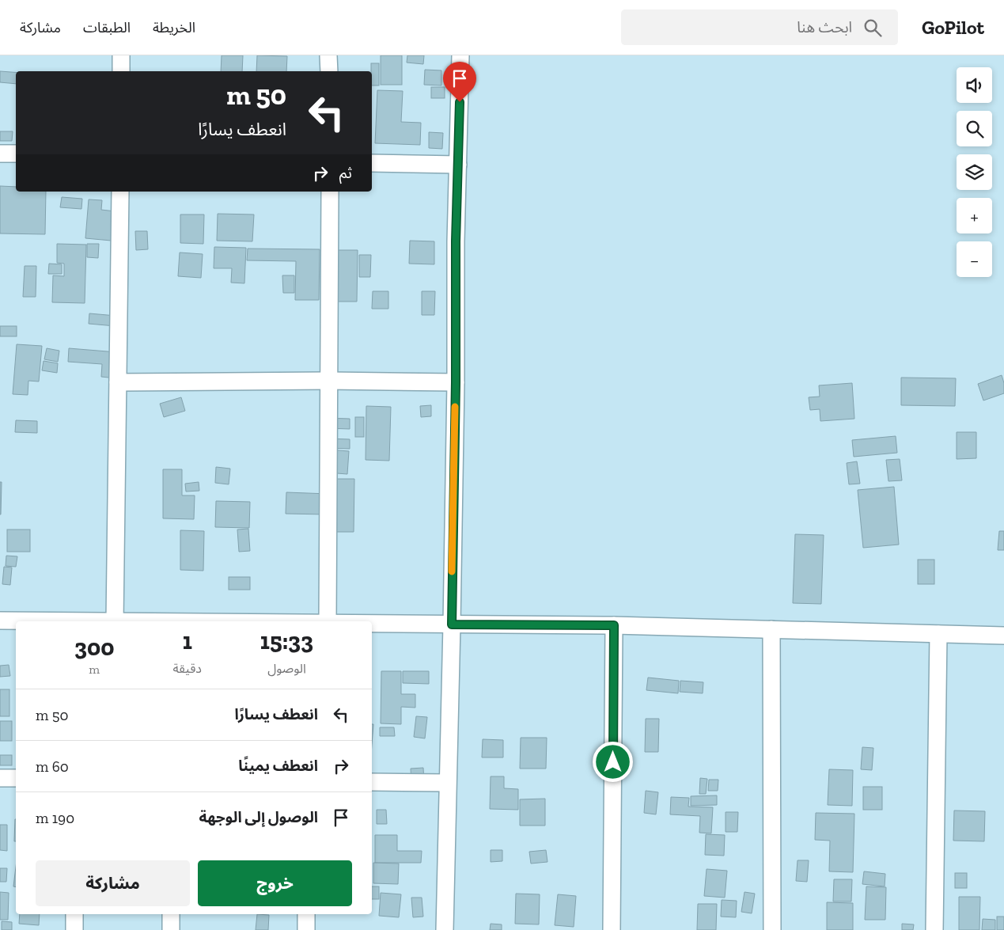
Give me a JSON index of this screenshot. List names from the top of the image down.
{
  "page": {
    "header": "GoPilot",
    "search": "ابحث هنا",
    "nav": ["الخريطة", "الطبقات", "مشاركة"],
    "map_buttons": ["+", "−"],
    "turn": ["50 m", "انعطف يسارًا"],
    "then": "ثم",
    "eta": [
      "15:33",
      "الوصول",
      "1",
      "دقيقة",
      "300",
      "m"
    ],
    "list": [
      {
        "name": "انعطف يسارًا",
        "value": "50 m"
      },
      {
        "name": "انعطف يمينًا",
        "value": "60 m"
      },
      {
        "name": "الوصول إلى الوجهة",
        "value": "190 m"
      }
    ],
    "buttons": ["خروج", "مشاركة"]
  }
}
